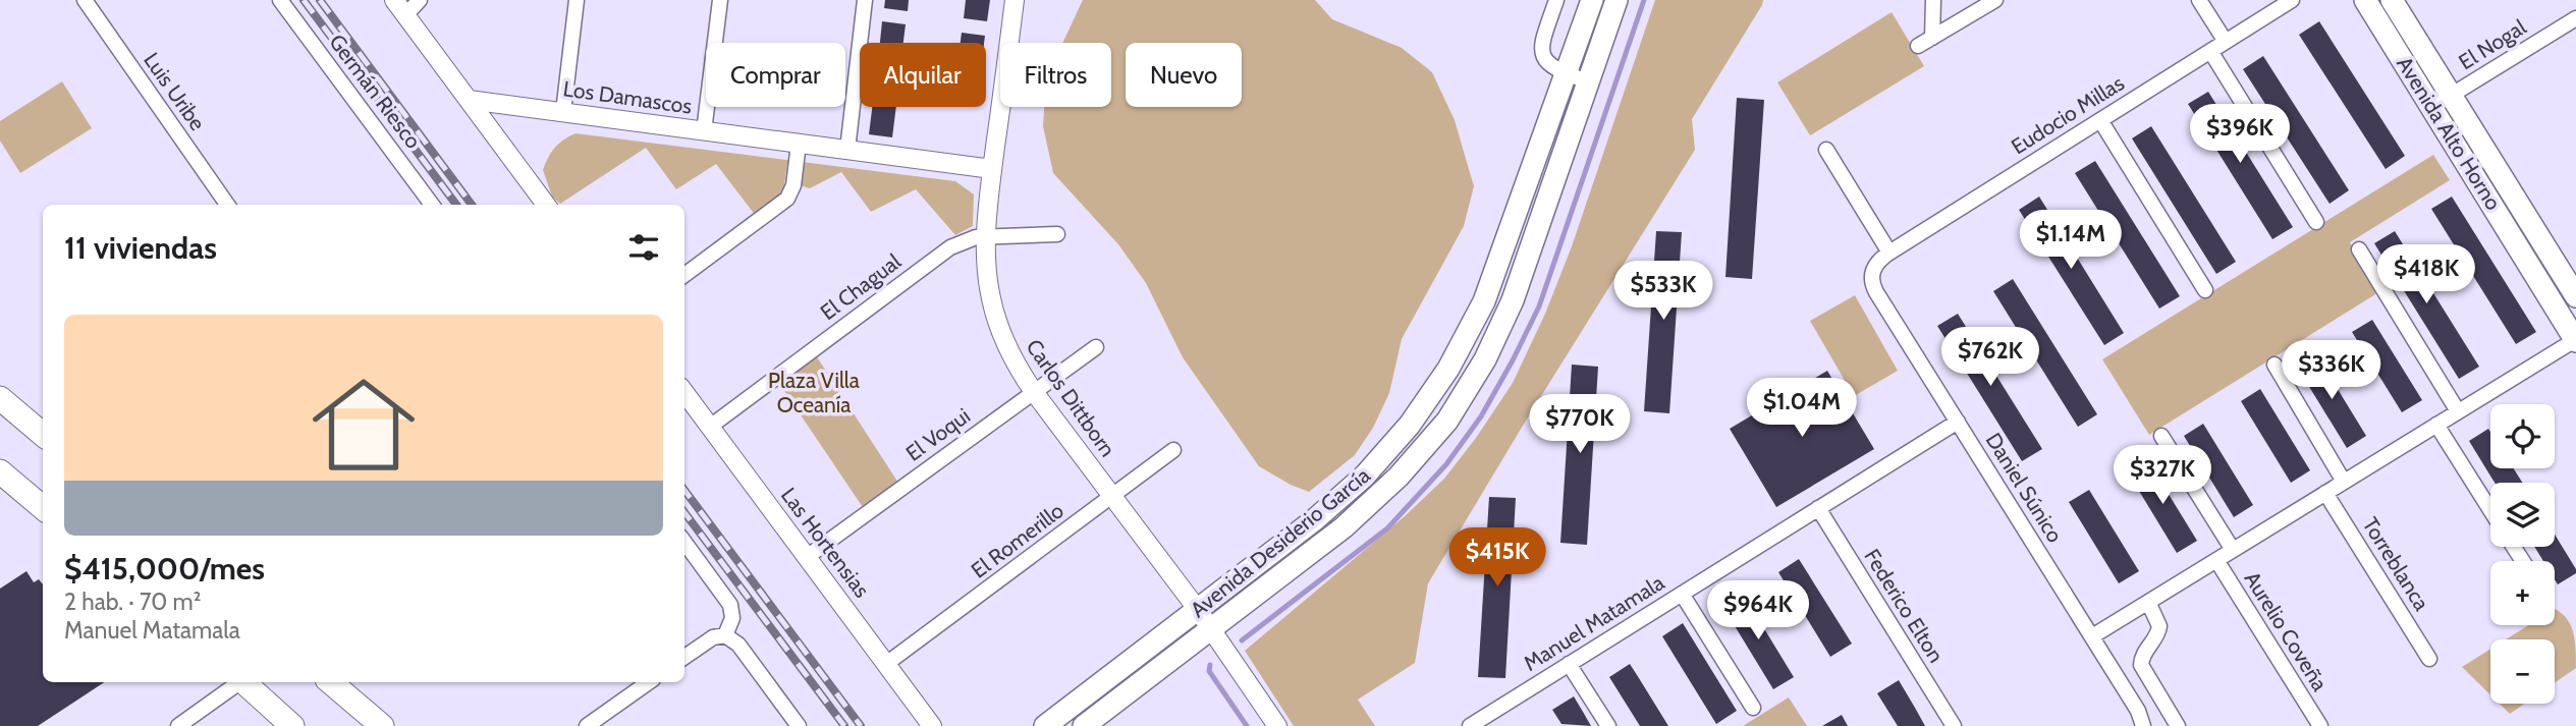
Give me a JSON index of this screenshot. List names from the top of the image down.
{
  "streets": {
    "main road": ["Avenida Alto Horno", "Avenida Desiderio García"],
    "street": [
      "El Nogal",
      "Luis Uribe",
      "Germán Riesco",
      "Los Damascos",
      "Eudocio Millas",
      "El Chagual",
      "Carlos Dittborn",
      "El Voqui",
      "Daniel Súnico",
      "El Romerillo",
      "Las Hortensias",
      "Torreblanca",
      "Federico Elton",
      "Manuel Matamala",
      "Aurelio Coveña"
    ]
  },
  "crossings": [
    ["El Nogal", "Avenida Alto Horno"],
    ["Los Damascos", "Carlos Dittborn"],
    ["Eudocio Millas", "Daniel Súnico"],
    ["El Chagual", "Carlos Dittborn"],
    ["El Chagual", "Las Hortensias"],
    ["Carlos Dittborn", "El Voqui"],
    ["Carlos Dittborn", "El Romerillo"],
    ["Carlos Dittborn", "Avenida Desiderio García"],
    ["El Voqui", "Las Hortensias"],
    ["Daniel Súnico", "Manuel Matamala"],
    ["El Romerillo", "Las Hortensias"],
    ["Federico Elton", "Manuel Matamala"]
  ],
  "parks": ["Plaza Villa Oceanía"],
  "page": {
    "chip": [
      "Comprar",
      "Alquilar",
      "Filtros",
      "Nuevo"
    ],
    "price": [
      "$396K",
      "$1.14M",
      "$418K",
      "$533K",
      "$762K",
      "$336K",
      "$1.04M",
      "$770K",
      "$327K",
      "$415K",
      "$964K"
    ],
    "heading": "11 viviendas",
    "list": [
      {
        "name": "$415,000/mes",
        "note": "2 hab. · 70 m² · Manuel Matamala"
      }
    ],
    "map_buttons": ["+", "−"]
  }
}
